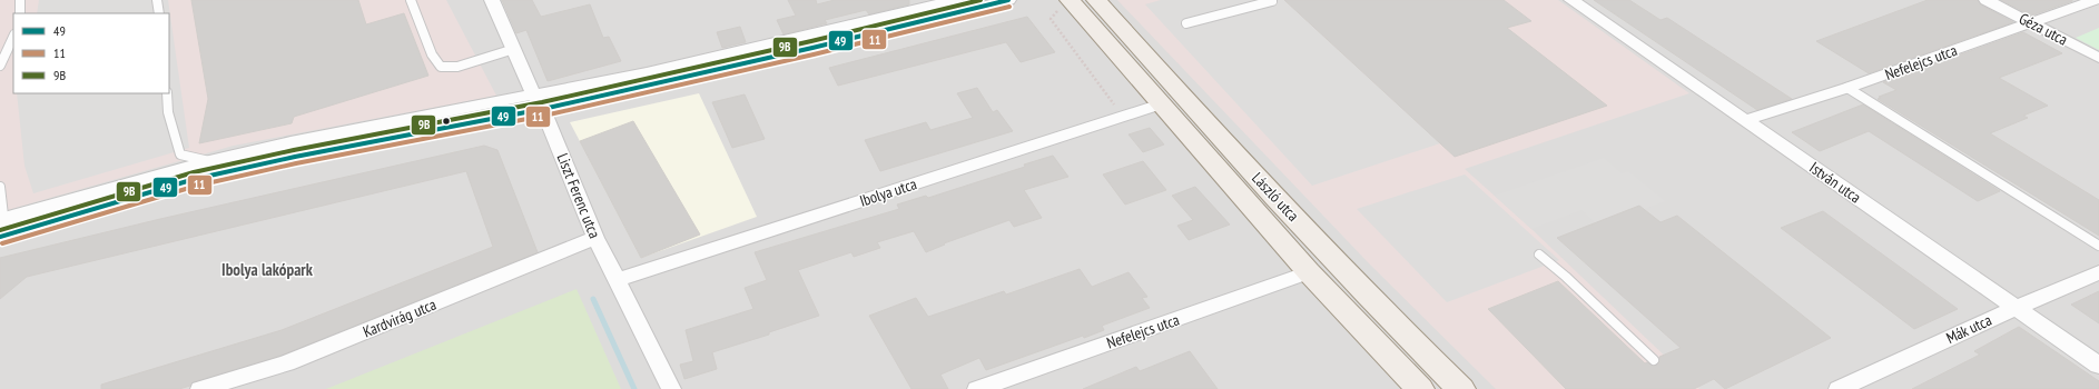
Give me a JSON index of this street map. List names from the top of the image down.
{
  "streets": {
    "main road": ["László utca"],
    "street": [
      "Géza utca",
      "Nefelejcs utca",
      "István utca",
      "Ibolya utca",
      "Liszt Ferenc utca",
      "Kardvirág utca",
      "Mák utca"
    ]
  },
  "crossings": [
    ["Géza utca", "Nefelejcs utca"],
    ["Nefelejcs utca", "István utca"],
    ["Nefelejcs utca", "László utca"],
    ["István utca", "Mák utca"],
    ["Ibolya utca", "Liszt Ferenc utca"],
    ["Ibolya utca", "László utca"],
    ["Liszt Ferenc utca", "Kardvirág utca"]
  ],
  "districts": ["Ibolya lakópark"],
  "lines": ["transit line 49", "transit line 9B", "transit line 11"],
  "legend": ["49", "11", "9B"]
}
